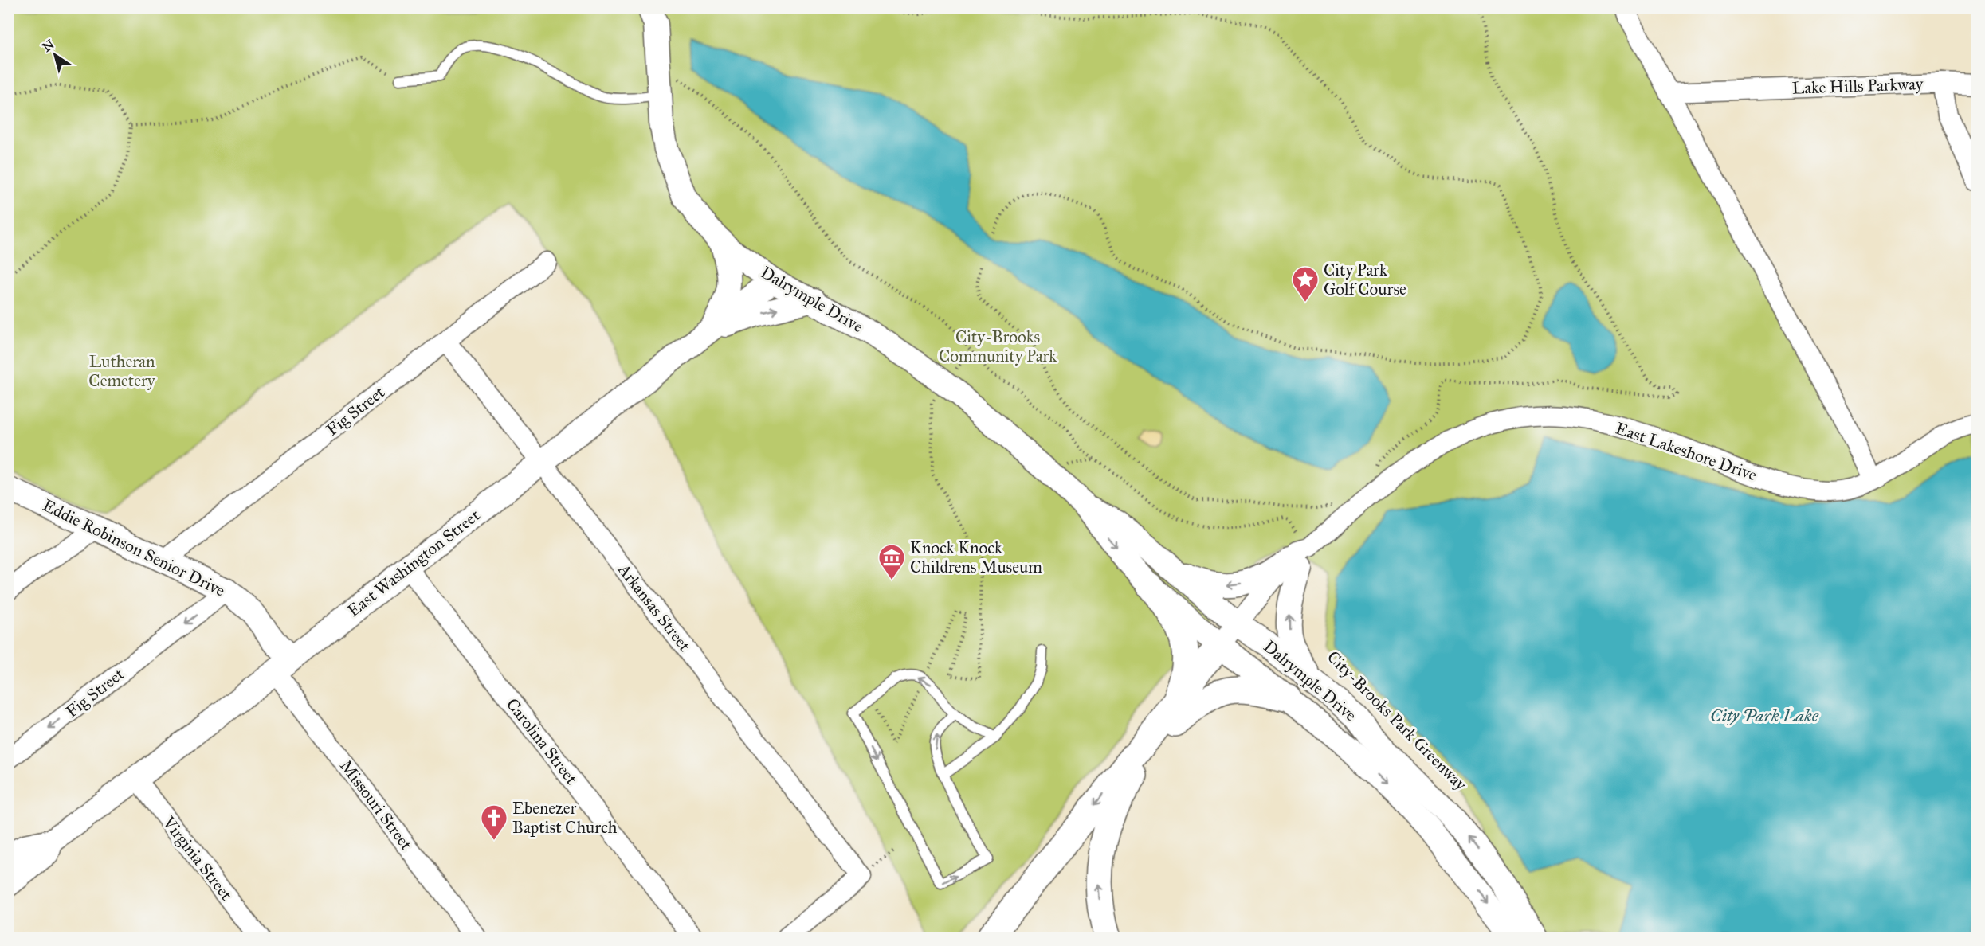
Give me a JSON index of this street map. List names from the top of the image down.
{
  "streets": {
    "street": [
      "Lake Hills Parkway",
      "Dalrymple Drive",
      "Fig Street",
      "East Lakeshore Drive",
      "Eddie Robinson Senior Drive",
      "East Washington Street",
      "Arkansas Street",
      "Carolina Street",
      "Missouri Street",
      "Virginia Street"
    ]
  },
  "crossings": [
    ["Dalrymple Drive", "East Lakeshore Drive"],
    ["Dalrymple Drive", "East Washington Street"],
    ["Fig Street", "Eddie Robinson Senior Drive"],
    ["Fig Street", "Arkansas Street"],
    ["Eddie Robinson Senior Drive", "East Washington Street"],
    ["Eddie Robinson Senior Drive", "Missouri Street"],
    ["East Washington Street", "Arkansas Street"],
    ["East Washington Street", "Carolina Street"],
    ["East Washington Street", "Missouri Street"],
    ["East Washington Street", "Virginia Street"]
  ],
  "water": ["City Park Lake"],
  "parks": ["City-Brooks Community Park", "Lutheran Cemetery"],
  "places": {
    "place": ["City Park Golf Course"],
    "museum": ["Knock Knock Childrens Museum"],
    "church": ["Ebenezer Baptist Church"]
  },
  "north": "top left"
}
